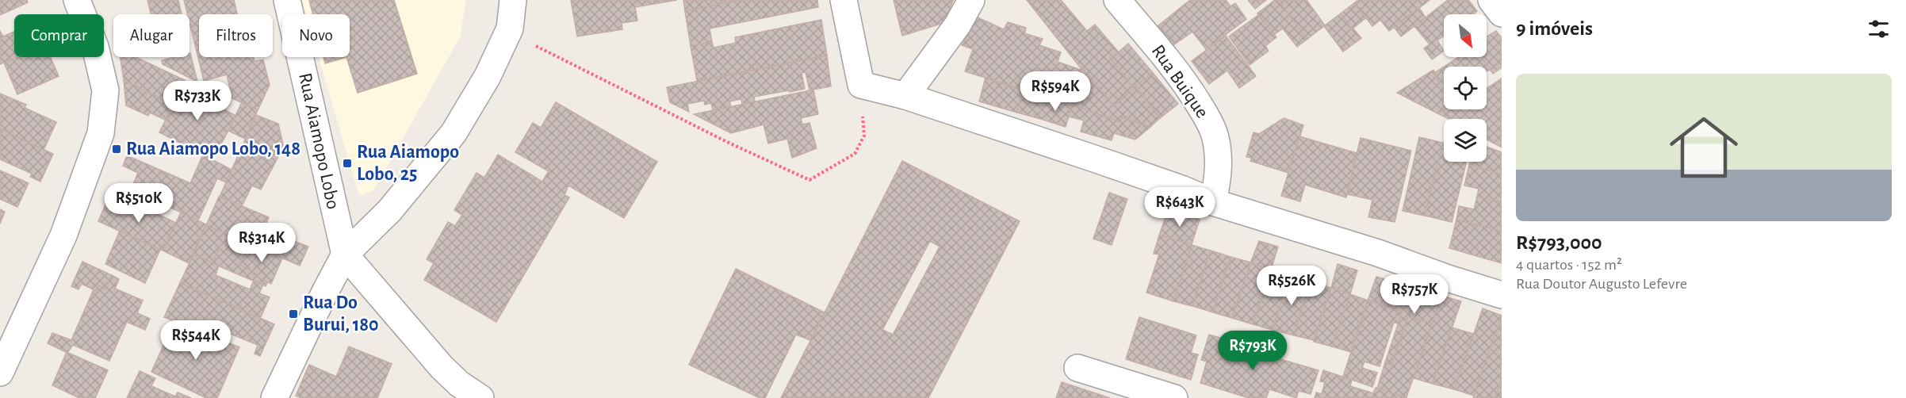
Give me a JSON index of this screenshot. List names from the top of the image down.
{
  "streets": {
    "street": ["Rua Buique", "Rua Aiamopo Lobo"]
  },
  "places": {
    "transit": ["Rua Aiamopo Lobo, 148", "Rua Aiamopo Lobo, 25", "Rua Do Burui, 180"]
  },
  "north": "bottom right",
  "page": {
    "heading": "9 imóveis",
    "chip": [
      "Comprar",
      "Alugar",
      "Filtros",
      "Novo"
    ],
    "list": [
      {
        "name": "R$793,000",
        "note": "4 quartos · 152 m² · Rua Doutor Augusto Lefevre"
      }
    ],
    "price": [
      "R$594K",
      "R$733K",
      "R$510K",
      "R$643K",
      "R$314K",
      "R$526K",
      "R$757K",
      "R$544K",
      "R$793K"
    ]
  }
}
